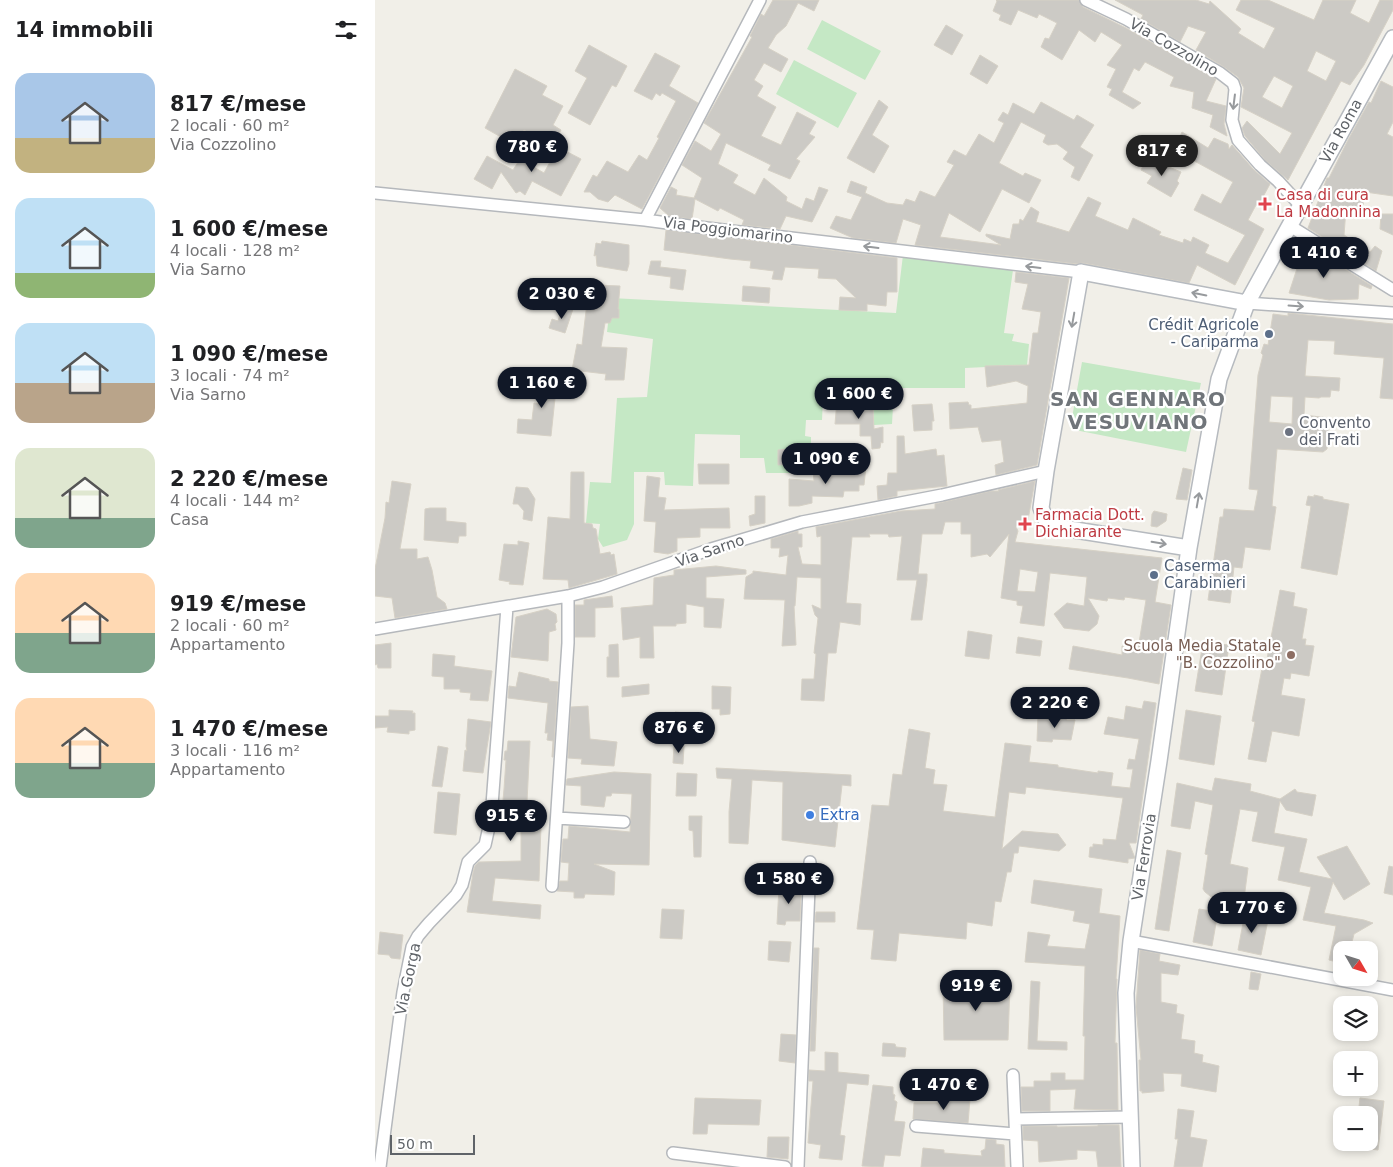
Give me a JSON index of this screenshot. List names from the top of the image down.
{
  "streets": {
    "main road": ["Via Roma", "Via Ferrovia"],
    "street": [
      "Via Cozzolino",
      "Via Poggiomarino",
      "Via Sarno",
      "Via Gorga"
    ]
  },
  "crossings": [
    ["Via Cozzolino", "Via Roma"],
    ["Via Roma", "Via Ferrovia"],
    ["Via Sarno", "Via Gorga"]
  ],
  "one_way": ["Via Cozzolino", "Via Poggiomarino"],
  "districts": ["SAN GENNARO VESUVIANO"],
  "places": {
    "health": ["Casa di cura La Madonnina", "Farmacia Dott. Dichiarante"],
    "other": [
      "Crédit Agricole - Cariparma",
      "Convento dei Frati",
      "Caserma Carabinieri",
      "Scuola Media Statale \"B. Cozzolino\"",
      "Extra"
    ]
  },
  "scale_bar": "50 m",
  "north": "bottom right",
  "page": {
    "heading": "14 immobili",
    "list": [
      {
        "name": "817 €/mese",
        "note": "2 locali · 60 m² · Via Cozzolino"
      },
      {
        "name": "1 600 €/mese",
        "note": "4 locali · 128 m² · Via Sarno"
      },
      {
        "name": "1 090 €/mese",
        "note": "3 locali · 74 m² · Via Sarno"
      },
      {
        "name": "2 220 €/mese",
        "note": "4 locali · 144 m² · Casa"
      },
      {
        "name": "919 €/mese",
        "note": "2 locali · 60 m² · Appartamento"
      },
      {
        "name": "1 470 €/mese",
        "note": "3 locali · 116 m² · Appartamento"
      }
    ],
    "price": [
      "780 €",
      "817 €",
      "1 410 €",
      "2 030 €",
      "1 160 €",
      "1 600 €",
      "1 090 €",
      "2 220 €",
      "876 €",
      "915 €",
      "1 580 €",
      "1 770 €",
      "919 €",
      "1 470 €"
    ],
    "map_buttons": ["+", "−"],
    "scale": "50 m"
  }
}
